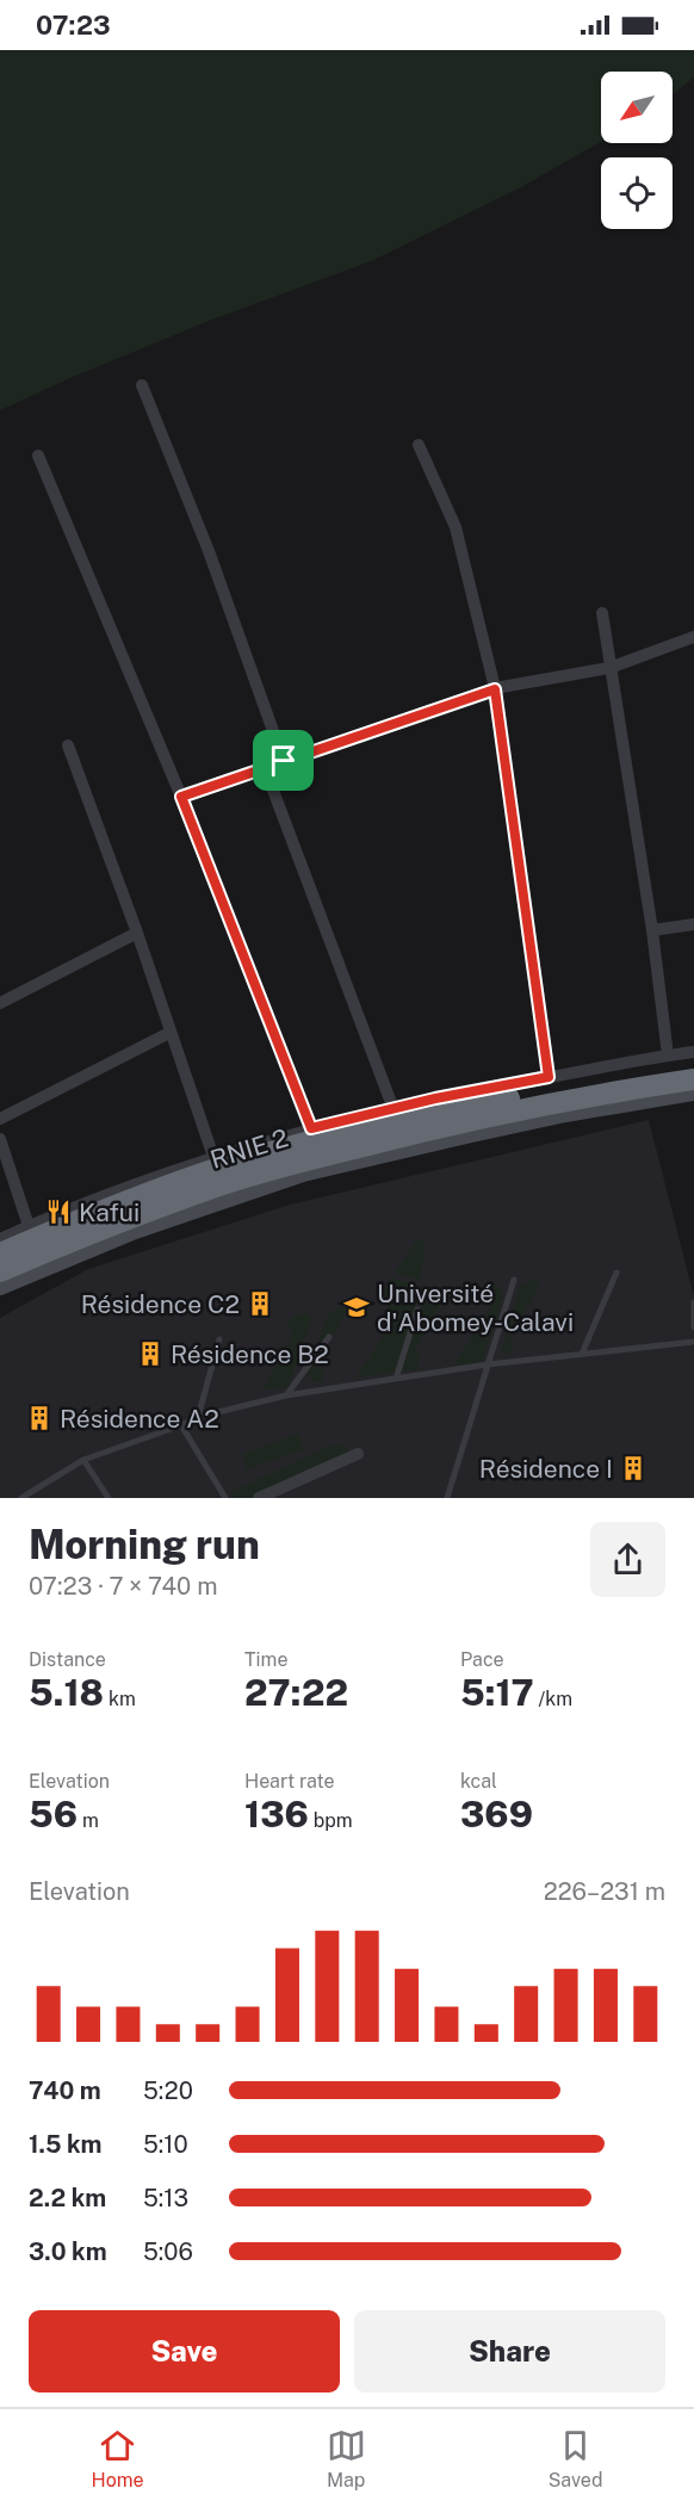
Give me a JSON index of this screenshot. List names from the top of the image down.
{
  "streets": {
    "highway": ["RNIE 2"]
  },
  "places": {
    "restaurant": ["Kafui"],
    "building": [
      "Résidence C2",
      "Résidence B2",
      "Résidence A2",
      "Résidence I"
    ],
    "school or university": ["Université d'Abomey-Calavi"]
  },
  "north": "bottom left",
  "page": {
    "status": "07:23",
    "heading": ["Morning run", "07:23 · 7 × 740 m"],
    "stats": [
      ["Distance", "5.18 km"],
      ["Time", "27:22"],
      ["Pace", "5:17 /km"],
      ["Elevation", "56 m"],
      ["Heart rate", "136 bpm"],
      ["kcal", "369"]
    ],
    "chart": ["Elevation", "226–231 m"],
    "list": [
      {
        "name": "740 m",
        "note": "5:20"
      },
      {
        "name": "1.5 km",
        "note": "5:10"
      },
      {
        "name": "2.2 km",
        "note": "5:13"
      },
      {
        "name": "3.0 km",
        "note": "5:06"
      }
    ],
    "buttons": ["Save", "Share"],
    "tabs": ["Home", "Map", "Saved"]
  }
}
